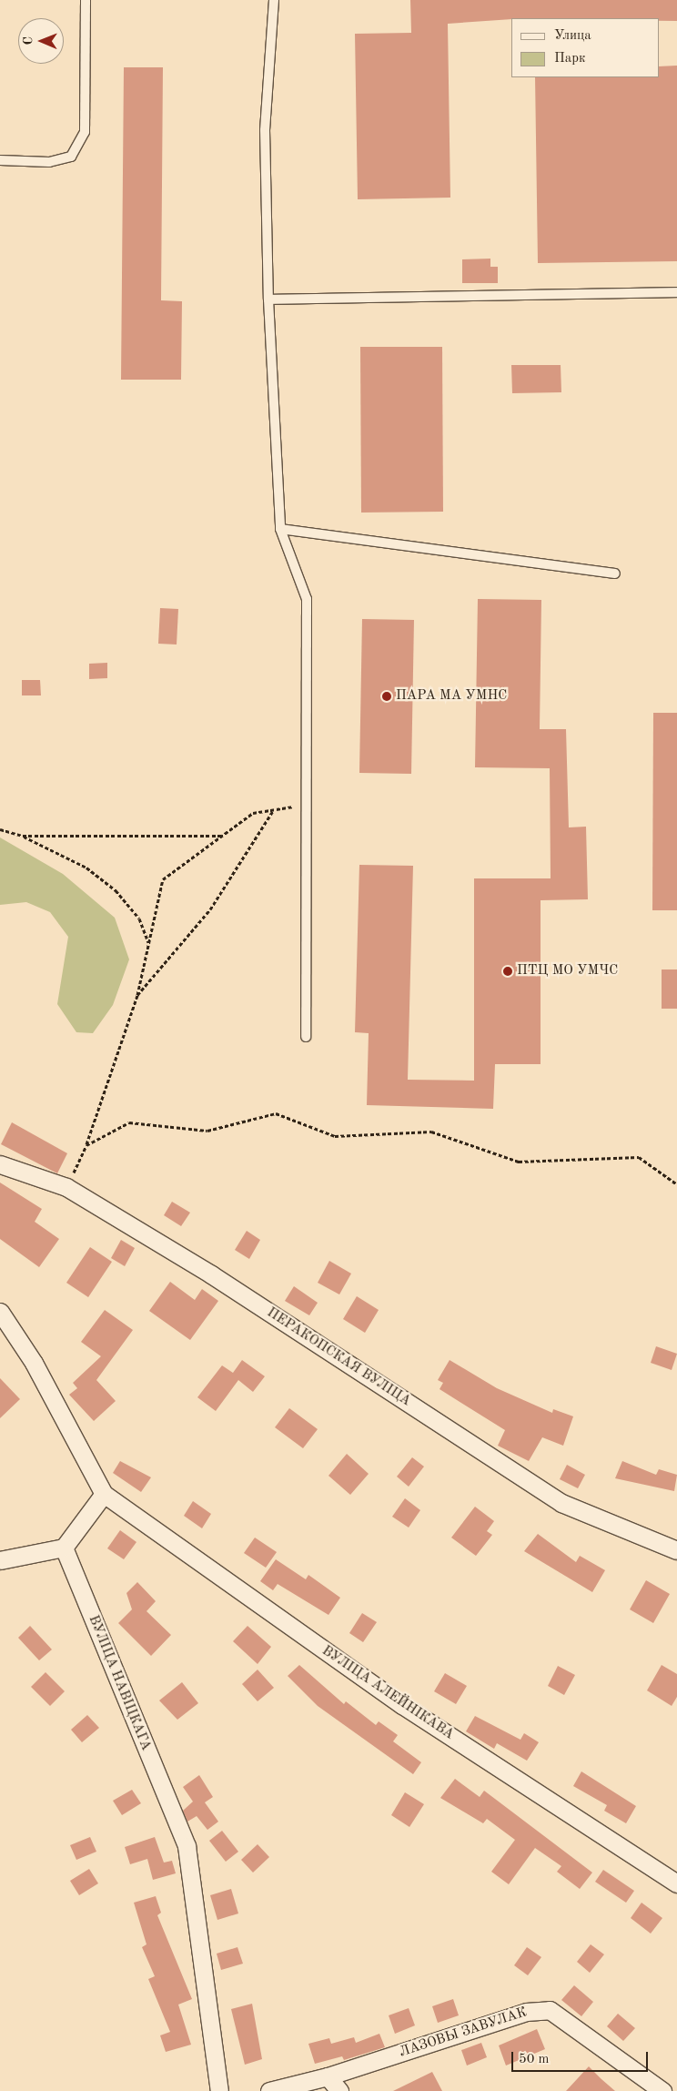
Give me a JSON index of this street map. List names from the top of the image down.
{
  "streets": {
    "street": [
      "ПЕРАКОПСКАЯ ВУЛІЦА",
      "ВУЛІЦА НАВІЦКАГА",
      "ВУЛІЦА АЛЕЙНІКАВА",
      "ЛАЗОВЫ ЗАВУЛАК"
    ]
  },
  "places": ["ПАРА МА УМНС", "ПТЦ МО УМЧС"],
  "legend": ["Улица", "Парк"],
  "scale_bar": "50 m",
  "north": "left"
}
